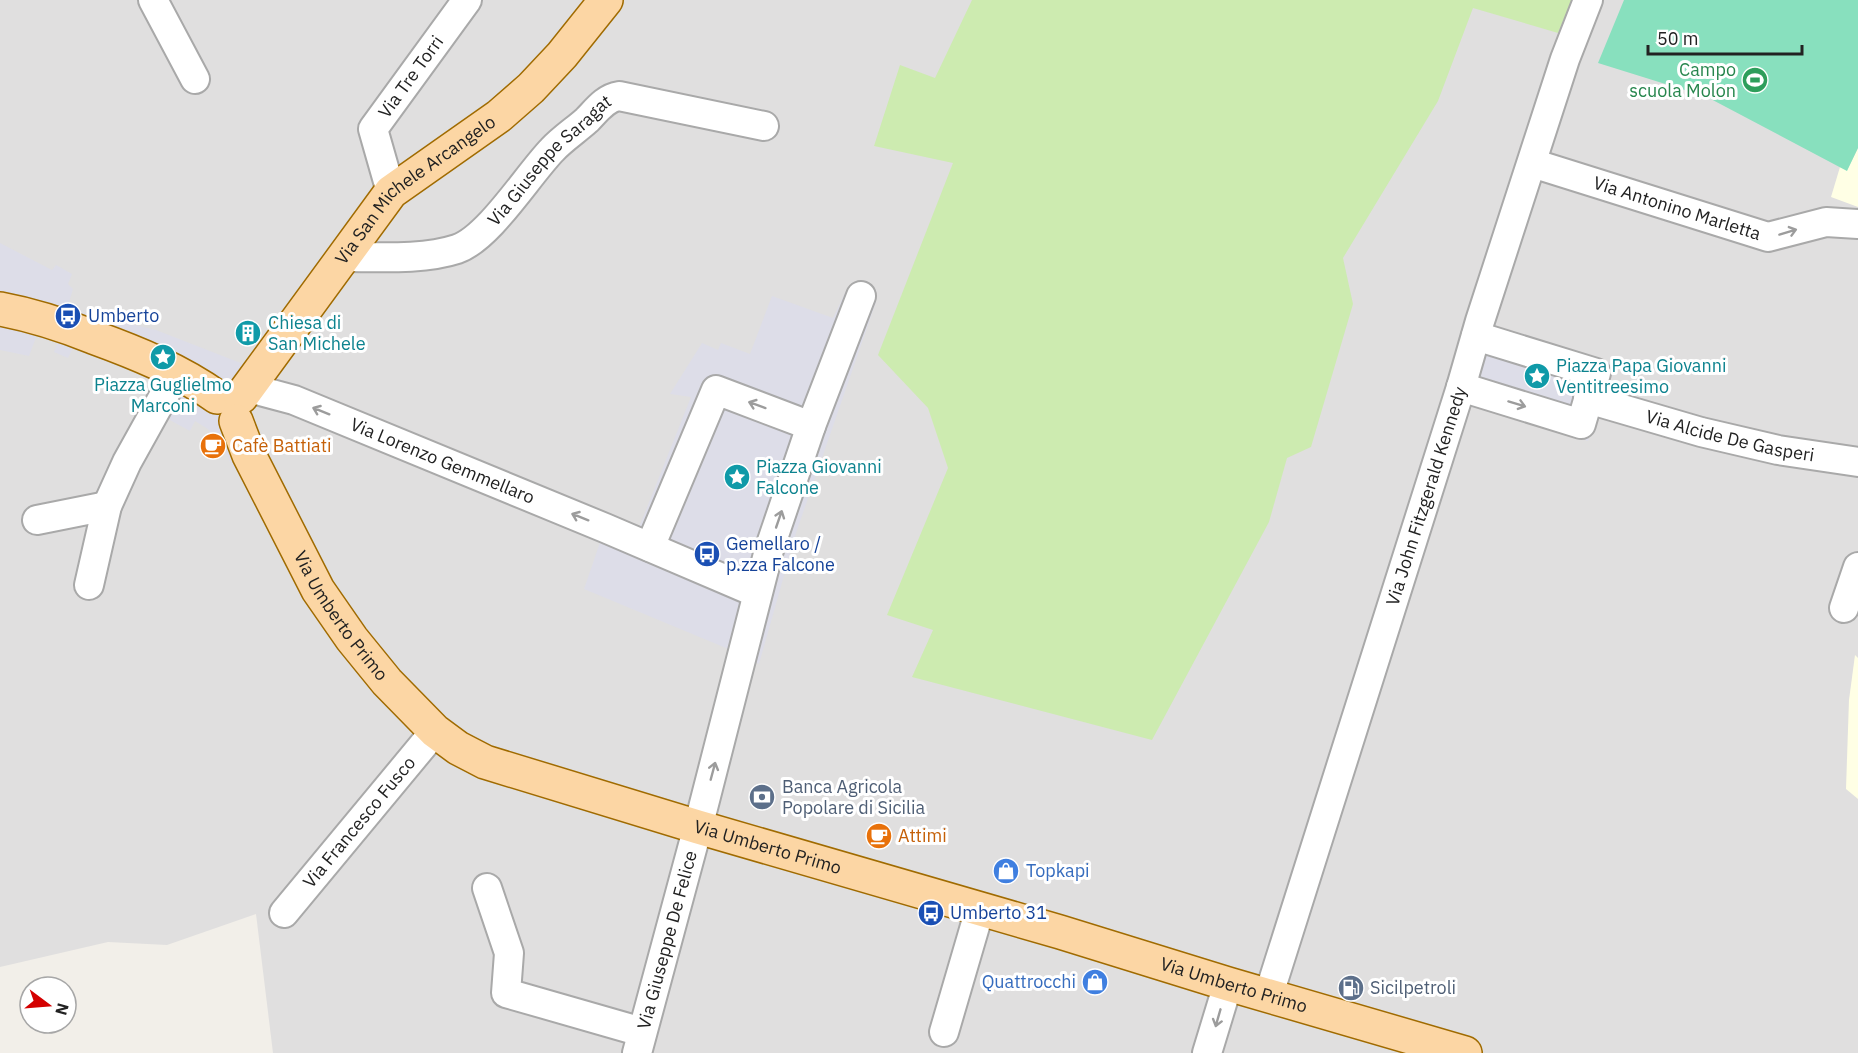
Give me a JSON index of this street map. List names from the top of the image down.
{
  "streets": {
    "main road": ["Via San Michele Arcangelo", "Via Umberto Primo"],
    "street": [
      "Via Tre Torri",
      "Via Giuseppe Saragat",
      "Via Antonino Marletta",
      "Via Alcide De Gasperi",
      "Via Lorenzo Gemmellaro",
      "Via John Fitzgerald Kennedy",
      "Via Francesco Fusco",
      "Via Giuseppe De Felice"
    ]
  },
  "crossings": [
    ["Via Tre Torri", "Via San Michele Arcangelo"],
    ["Via Giuseppe Saragat", "Via San Michele Arcangelo"],
    ["Via San Michele Arcangelo", "Via Lorenzo Gemmellaro"],
    ["Via San Michele Arcangelo", "Via Umberto Primo"],
    ["Via Antonino Marletta", "Via John Fitzgerald Kennedy"],
    ["Via Lorenzo Gemmellaro", "Via Umberto Primo"],
    ["Via Lorenzo Gemmellaro", "Via Giuseppe De Felice"],
    ["Via John Fitzgerald Kennedy", "Via Umberto Primo"],
    ["Via Umberto Primo", "Via Francesco Fusco"],
    ["Via Umberto Primo", "Via Giuseppe De Felice"]
  ],
  "one_way": ["Via Antonino Marletta", "Via Lorenzo Gemmellaro", "Via Giuseppe De Felice"],
  "places": {
    "sports": ["Campo scuola Molon"],
    "bus stop": ["Umberto", "Gemellaro / p.zza Falcone", "Umberto 31"],
    "building": ["Chiesa di San Michele"],
    "place": ["Piazza Guglielmo Marconi", "Piazza Papa Giovanni Ventitreesimo", "Piazza Giovanni Falcone"],
    "cafe": ["Cafè Battiati", "Attimi"],
    "bank": ["Banca Agricola Popolare di Sicilia"],
    "shop": ["Topkapi", "Quattrocchi"],
    "fuel station": ["Sicilpetroli"]
  },
  "scale_bar": "50 m",
  "north": "right"
}
